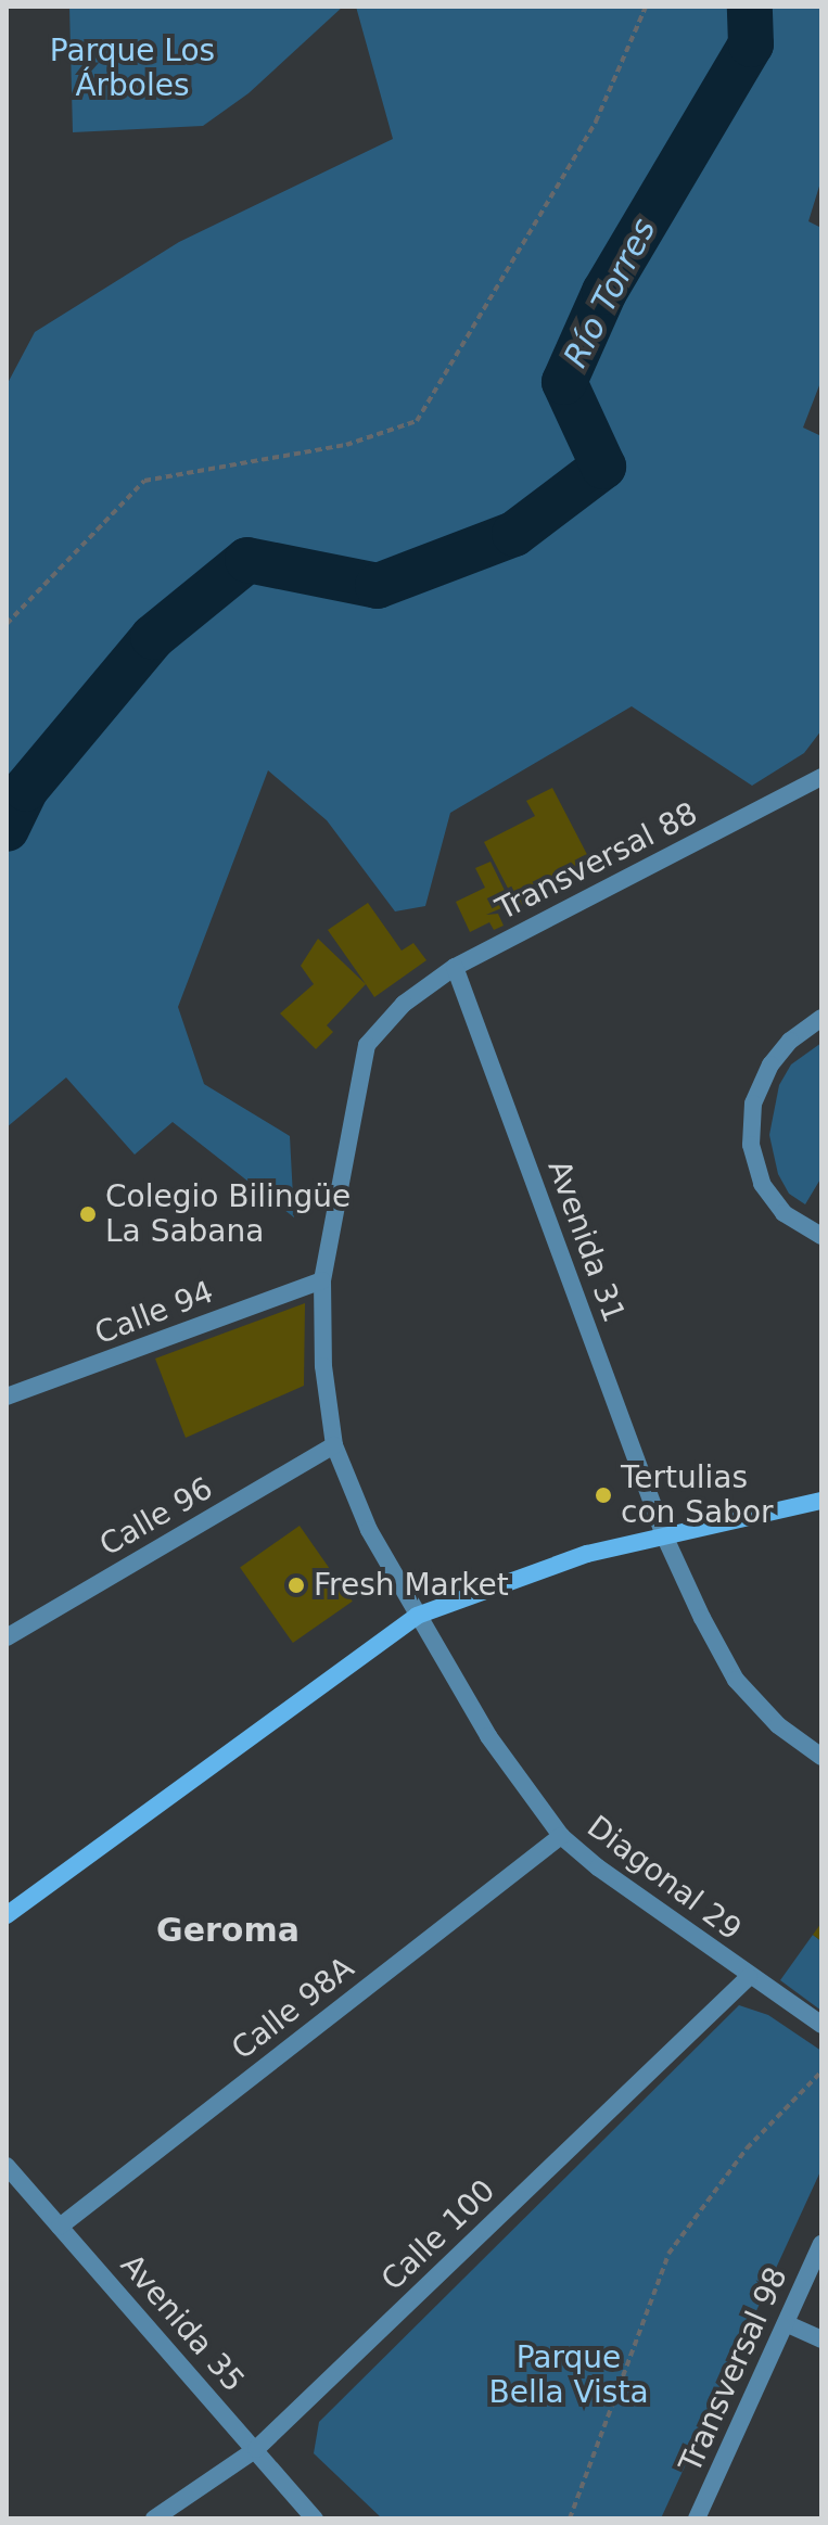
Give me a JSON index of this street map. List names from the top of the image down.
{
  "streets": {
    "street": [
      "Transversal 88",
      "Avenida 31",
      "Calle 94",
      "Calle 96",
      "Diagonal 29",
      "Calle 98A",
      "Calle 100",
      "Avenida 35",
      "Transversal 98"
    ]
  },
  "crossings": [
    ["Transversal 88", "Avenida 31"],
    ["Transversal 88", "Calle 94"],
    ["Transversal 88", "Diagonal 29"],
    ["Calle 94", "Diagonal 29"],
    ["Calle 96", "Diagonal 29"],
    ["Diagonal 29", "Calle 98A"],
    ["Diagonal 29", "Calle 100"],
    ["Calle 98A", "Avenida 35"],
    ["Calle 100", "Avenida 35"]
  ],
  "districts": ["Geroma"],
  "water": ["Río Torres"],
  "parks": ["Parque Los Árboles", "Parque Bella Vista"],
  "places": ["Colegio Bilingüe La Sabana", "Tertulias con Sabor", "Fresh Market"]
}
